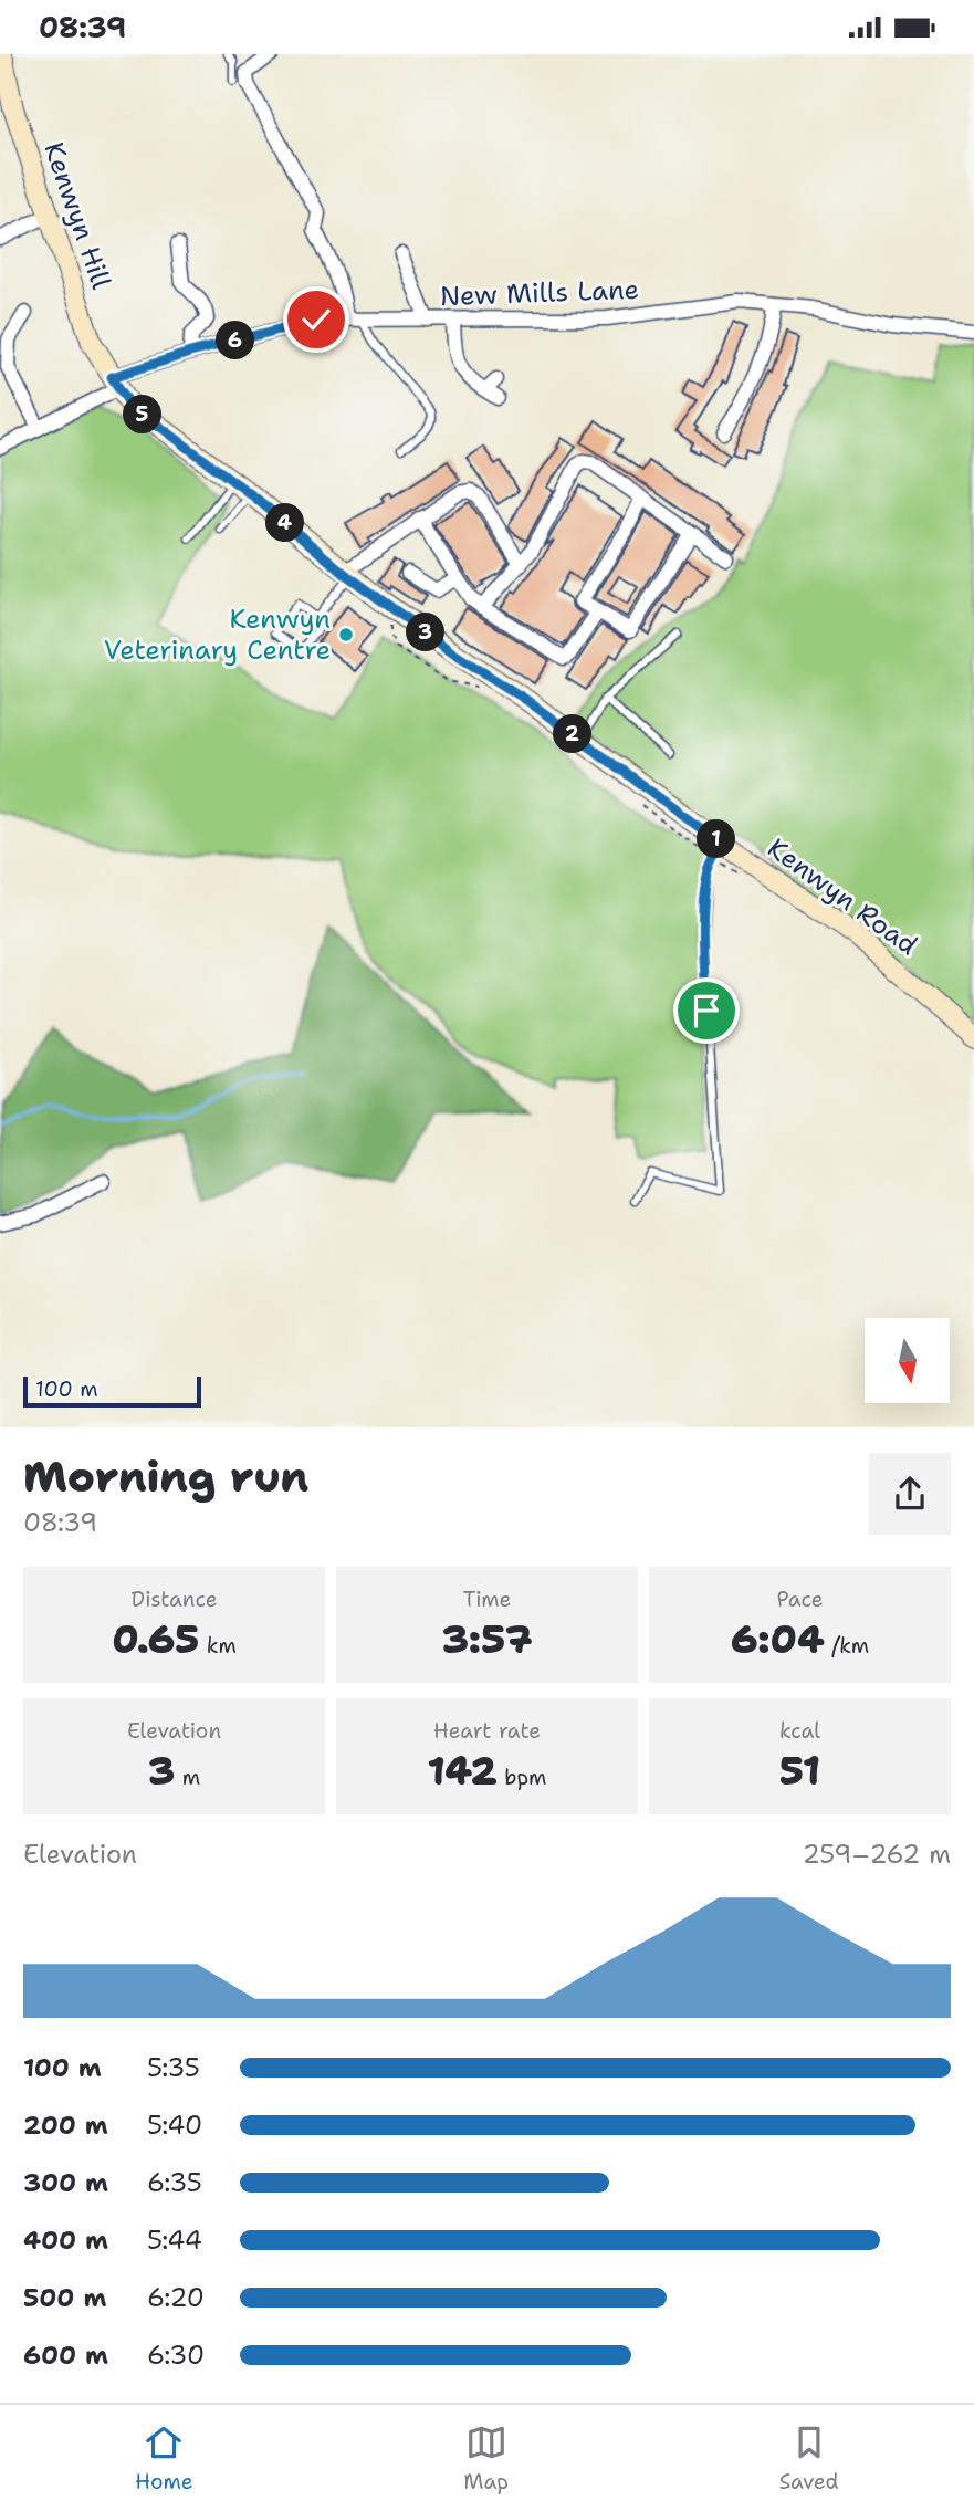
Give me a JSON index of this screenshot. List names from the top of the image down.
{
  "streets": {
    "main road": ["Kenwyn Hill", "Kenwyn Road"],
    "street": ["New Mills Lane"]
  },
  "crossings": [
    ["Kenwyn Hill", "New Mills Lane"],
    ["Kenwyn Hill", "Kenwyn Road"],
    ["New Mills Lane", "Kenwyn Road"]
  ],
  "places": ["Kenwyn Veterinary Centre"],
  "scale_bar": "100 m",
  "north": "bottom",
  "page": {
    "status": "08:39",
    "pins": [
      "6",
      "5",
      "4",
      "3",
      "2",
      "1"
    ],
    "scale": "100 m",
    "heading": ["Morning run", "08:39"],
    "stats": [
      ["Distance", "0.65 km"],
      ["Time", "3:57"],
      ["Pace", "6:04 /km"],
      ["Elevation", "3 m"],
      ["Heart rate", "142 bpm"],
      ["kcal", "51"]
    ],
    "chart": ["Elevation", "259–262 m"],
    "list": [
      {
        "name": "100 m",
        "note": "5:35"
      },
      {
        "name": "200 m",
        "note": "5:40"
      },
      {
        "name": "300 m",
        "note": "6:35"
      },
      {
        "name": "400 m",
        "note": "5:44"
      },
      {
        "name": "500 m",
        "note": "6:20"
      },
      {
        "name": "600 m",
        "note": "6:30"
      }
    ],
    "tabs": ["Home", "Map", "Saved"]
  }
}
